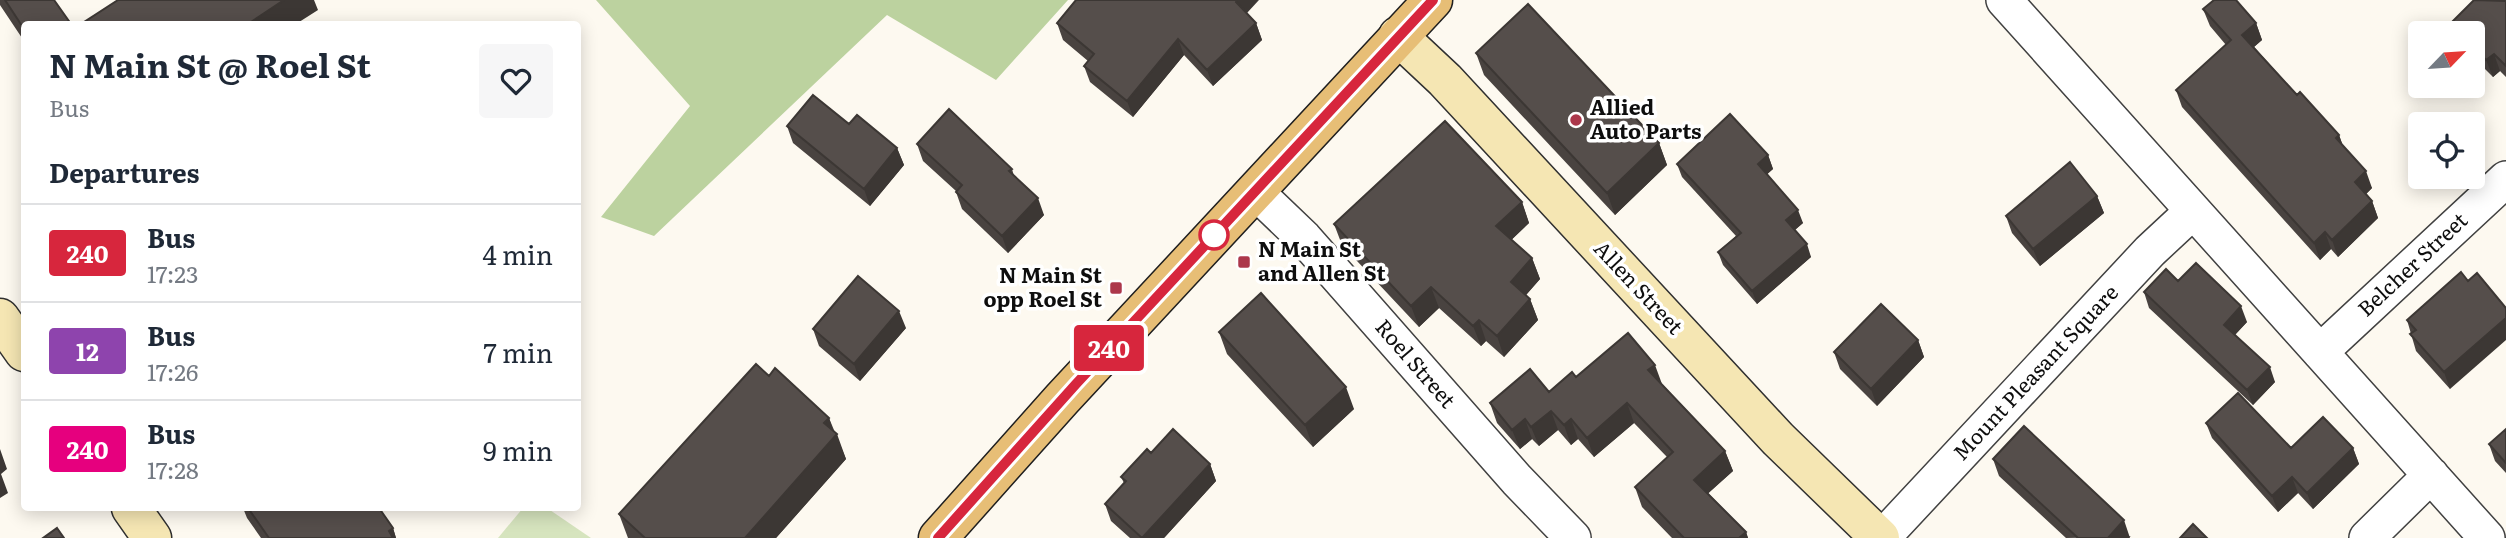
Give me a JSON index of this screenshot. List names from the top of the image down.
{
  "streets": {
    "street": [
      "Belcher Street",
      "Allen Street",
      "Roel Street",
      "Mount Pleasant Square"
    ]
  },
  "crossings": [
    ["Allen Street", "Mount Pleasant Square"]
  ],
  "places": {
    "other": ["Allied Auto Parts"],
    "transit": ["N Main St and Allen St", "N Main St opp Roel St"]
  },
  "lines": ["bus line 240"],
  "north": "top right",
  "page": {
    "on_map": "240",
    "heading": [
      ["N Main St @ Roel St", "Bus"],
      "Departures"
    ],
    "list": [
      {
        "mark": "240",
        "name": "Bus",
        "note": "17:23",
        "value": "4 min"
      },
      {
        "mark": "12",
        "name": "Bus",
        "note": "17:26",
        "value": "7 min"
      },
      {
        "mark": "240",
        "name": "Bus",
        "note": "17:28",
        "value": "9 min"
      }
    ]
  }
}
